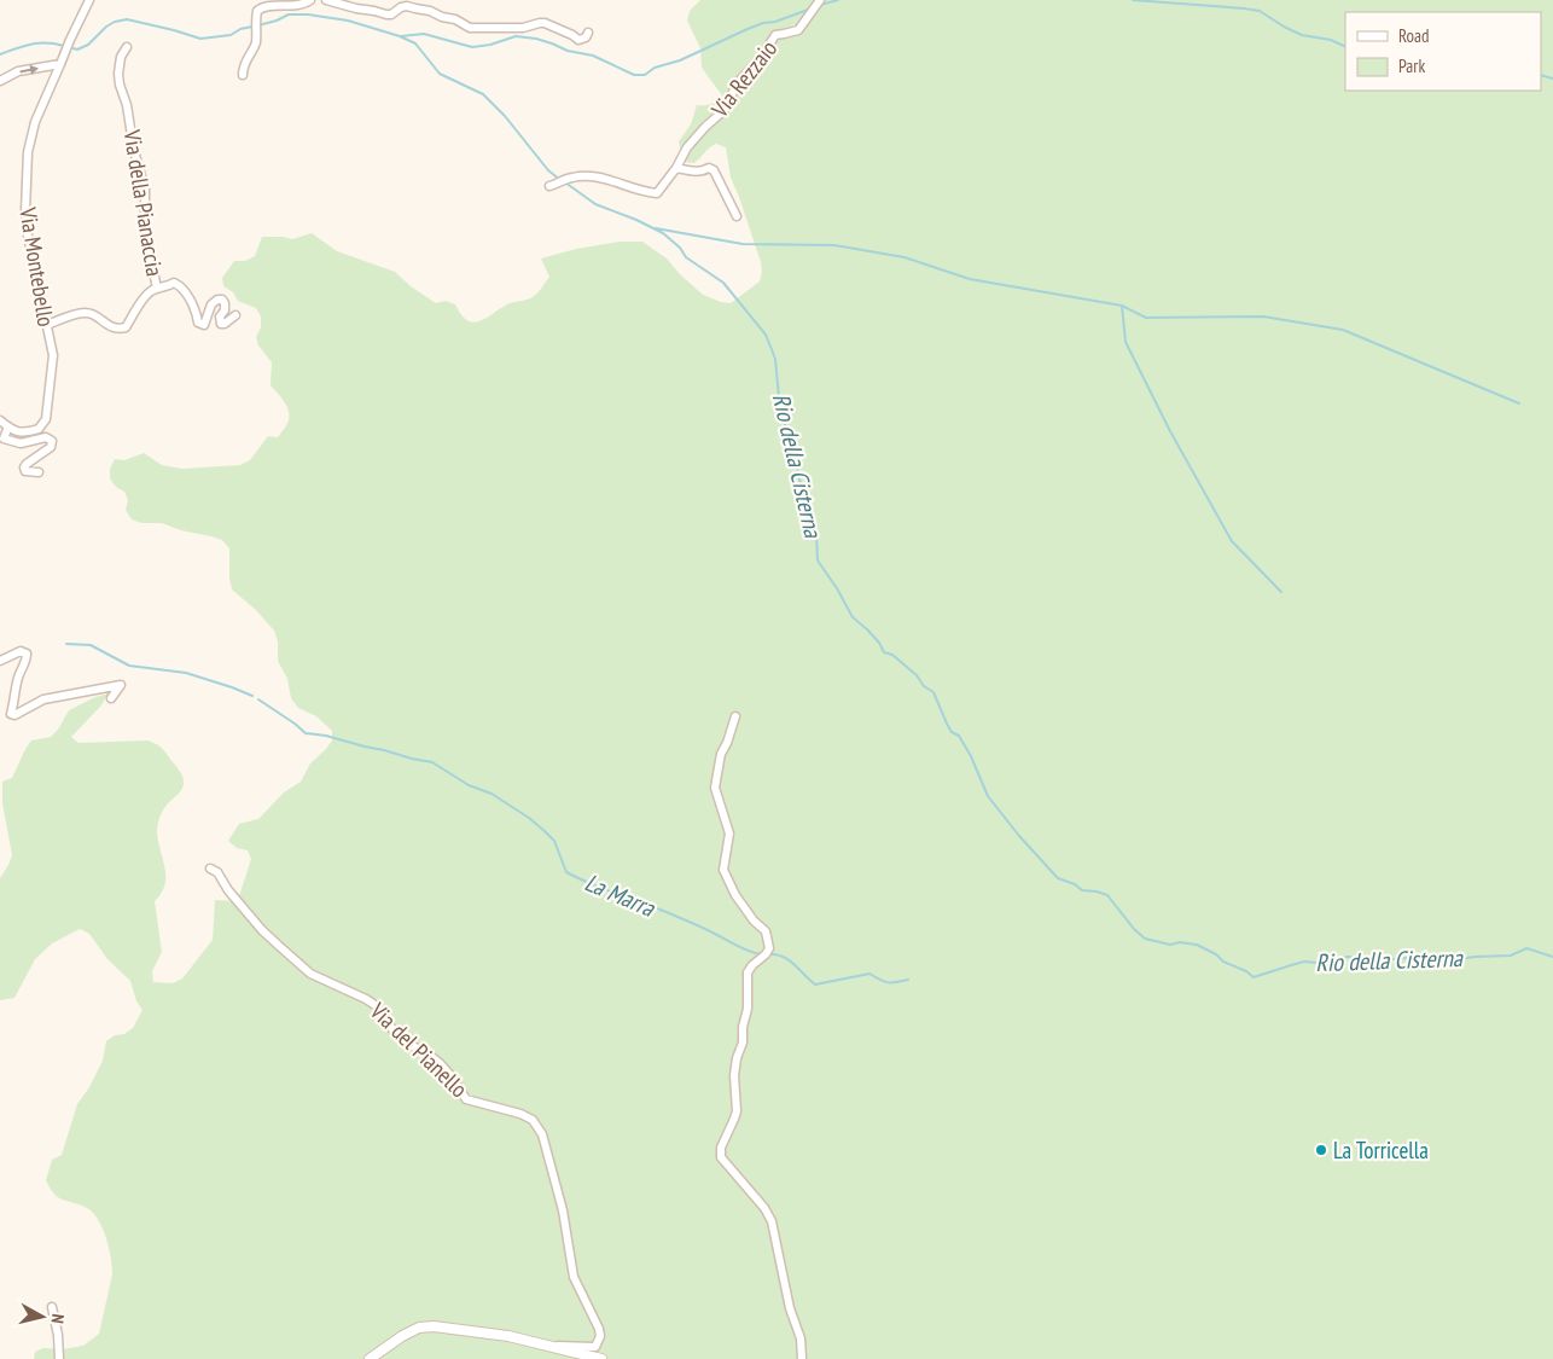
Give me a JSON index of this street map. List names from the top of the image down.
{
  "streets": {
    "street": [
      "Via Rezzaio",
      "Via della Pianaccia",
      "Via Montebello",
      "Via del Pianello"
    ]
  },
  "water": ["Rio della Cisterna", "La Marra"],
  "places": ["La Torricella"],
  "legend": ["Road", "Park"],
  "north": "right"
}
